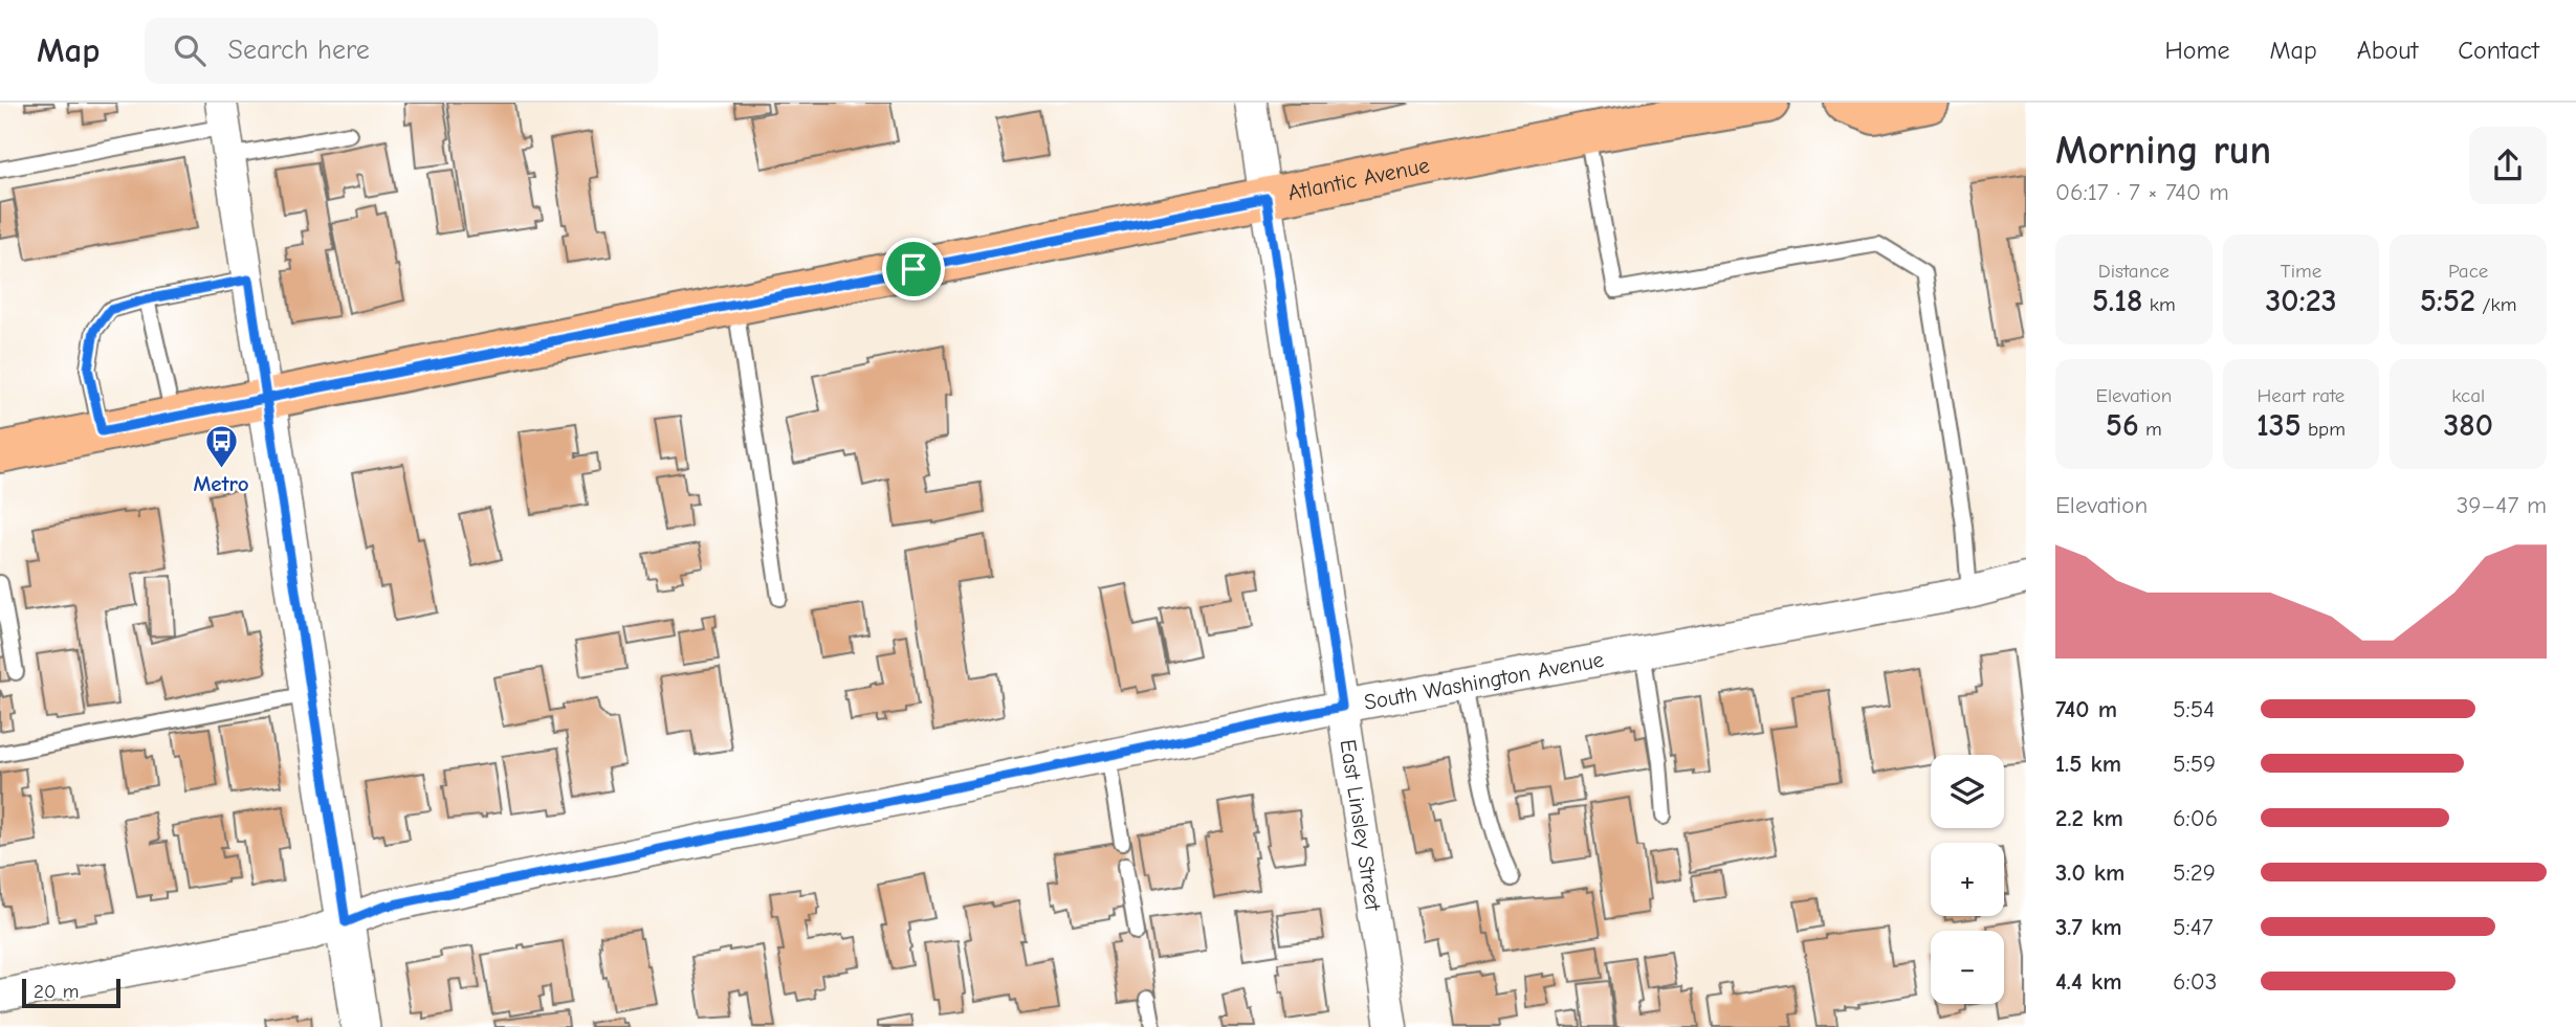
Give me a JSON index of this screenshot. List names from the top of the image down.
{
  "streets": {
    "main road": ["Atlantic Avenue"],
    "street": ["South Washington Avenue", "East Linsley Street"]
  },
  "crossings": [
    ["Atlantic Avenue", "East Linsley Street"],
    ["South Washington Avenue", "East Linsley Street"]
  ],
  "places": {
    "bus stop": ["Metro"]
  },
  "scale_bar": "20 m",
  "page": {
    "header": "Map",
    "search": "Search here",
    "nav": [
      "Home",
      "Map",
      "About",
      "Contact"
    ],
    "heading": ["Morning run", "06:17 · 7 × 740 m"],
    "stats": [
      ["Distance", "5.18 km"],
      ["Time", "30:23"],
      ["Pace", "5:52 /km"],
      ["Elevation", "56 m"],
      ["Heart rate", "135 bpm"],
      ["kcal", "380"]
    ],
    "chart": ["Elevation", "39–47 m"],
    "list": [
      {
        "name": "740 m",
        "note": "5:54"
      },
      {
        "name": "1.5 km",
        "note": "5:59"
      },
      {
        "name": "2.2 km",
        "note": "6:06"
      },
      {
        "name": "3.0 km",
        "note": "5:29"
      },
      {
        "name": "3.7 km",
        "note": "5:47"
      },
      {
        "name": "4.4 km",
        "note": "6:03"
      }
    ],
    "map_buttons": ["+", "−"],
    "scale": "20 m"
  }
}
